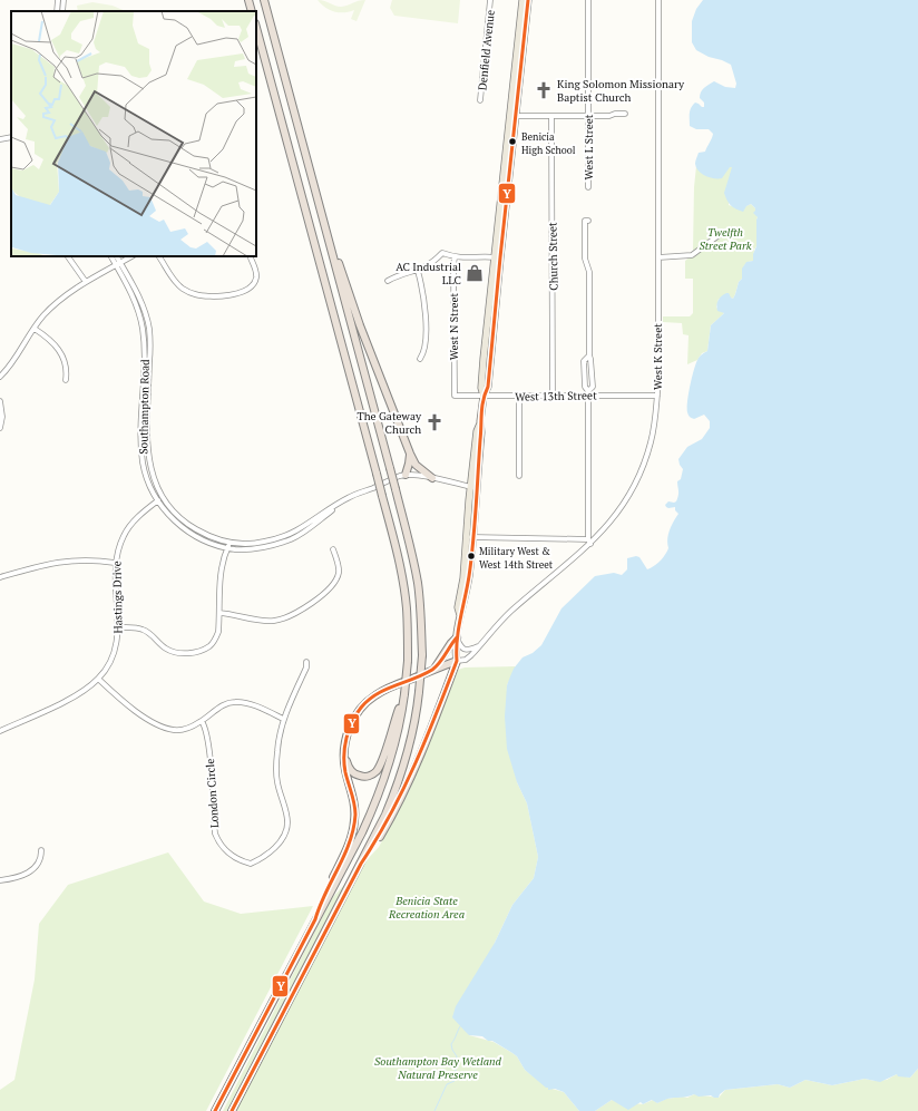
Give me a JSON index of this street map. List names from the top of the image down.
{
  "streets": {
    "street": [
      "Denfield Avenue",
      "West L Street",
      "Church Street",
      "West N Street",
      "West K Street",
      "West 13th Street",
      "Southampton Road",
      "Hastings Drive",
      "London Circle"
    ]
  },
  "crossings": [
    ["Church Street", "West 13th Street"],
    ["West N Street", "West 13th Street"],
    ["West K Street", "West 13th Street"],
    ["Southampton Road", "Hastings Drive"]
  ],
  "parks": ["Twelfth Street Park", "Benicia State Recreation Area", "Southampton Bay Wetland Natural Preserve"],
  "places": {
    "church": ["King Solomon Missionary Baptist Church", "The Gateway Church"],
    "other": ["Benicia High School", "Military West & West 14th Street"],
    "shop": ["AC Industrial LLC"]
  },
  "lines": ["transit line Y"]
}
